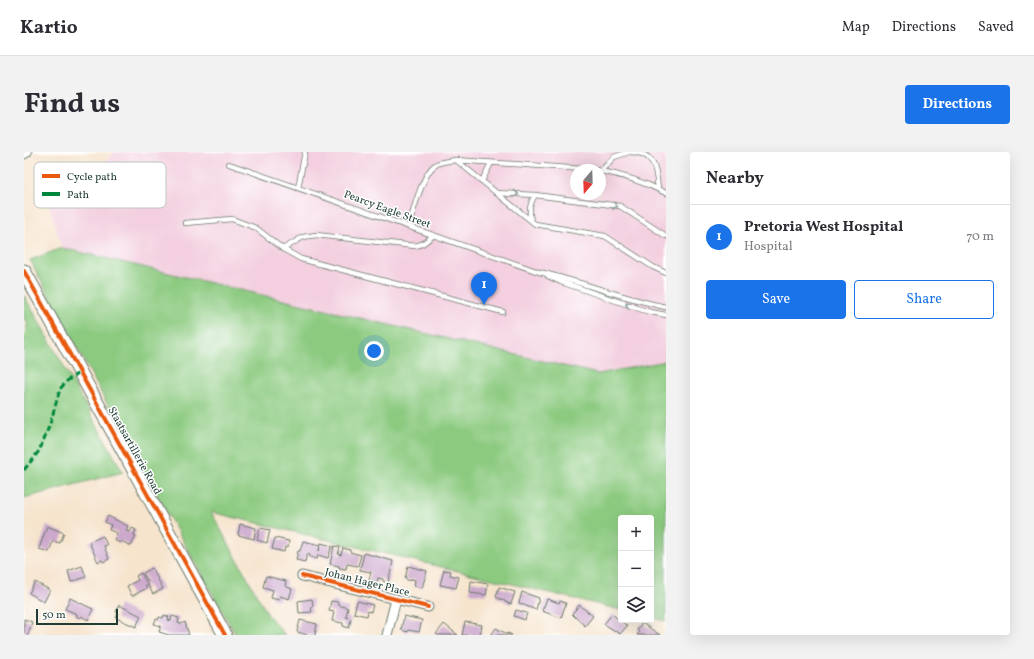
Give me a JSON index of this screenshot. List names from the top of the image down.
{
  "streets": {
    "street": ["Staatsartillerie Road", "Johan Hager Place"],
    "lane": ["Pearcy Eagle Street"]
  },
  "legend": ["Cycle path", "Path"],
  "scale_bar": "50 m",
  "north": "bottom",
  "page": {
    "header": "Kartio",
    "nav": ["Map", "Directions", "Saved"],
    "title": "Find us",
    "buttons": [
      "Directions",
      ["Save", "Share"]
    ],
    "heading": "Nearby",
    "list": [
      {
        "mark": "1",
        "name": "Pretoria West Hospital",
        "note": "Hospital",
        "value": "70 m"
      }
    ],
    "pins": "1",
    "map_buttons": ["+", "−"],
    "scale": "50 m"
  }
}
